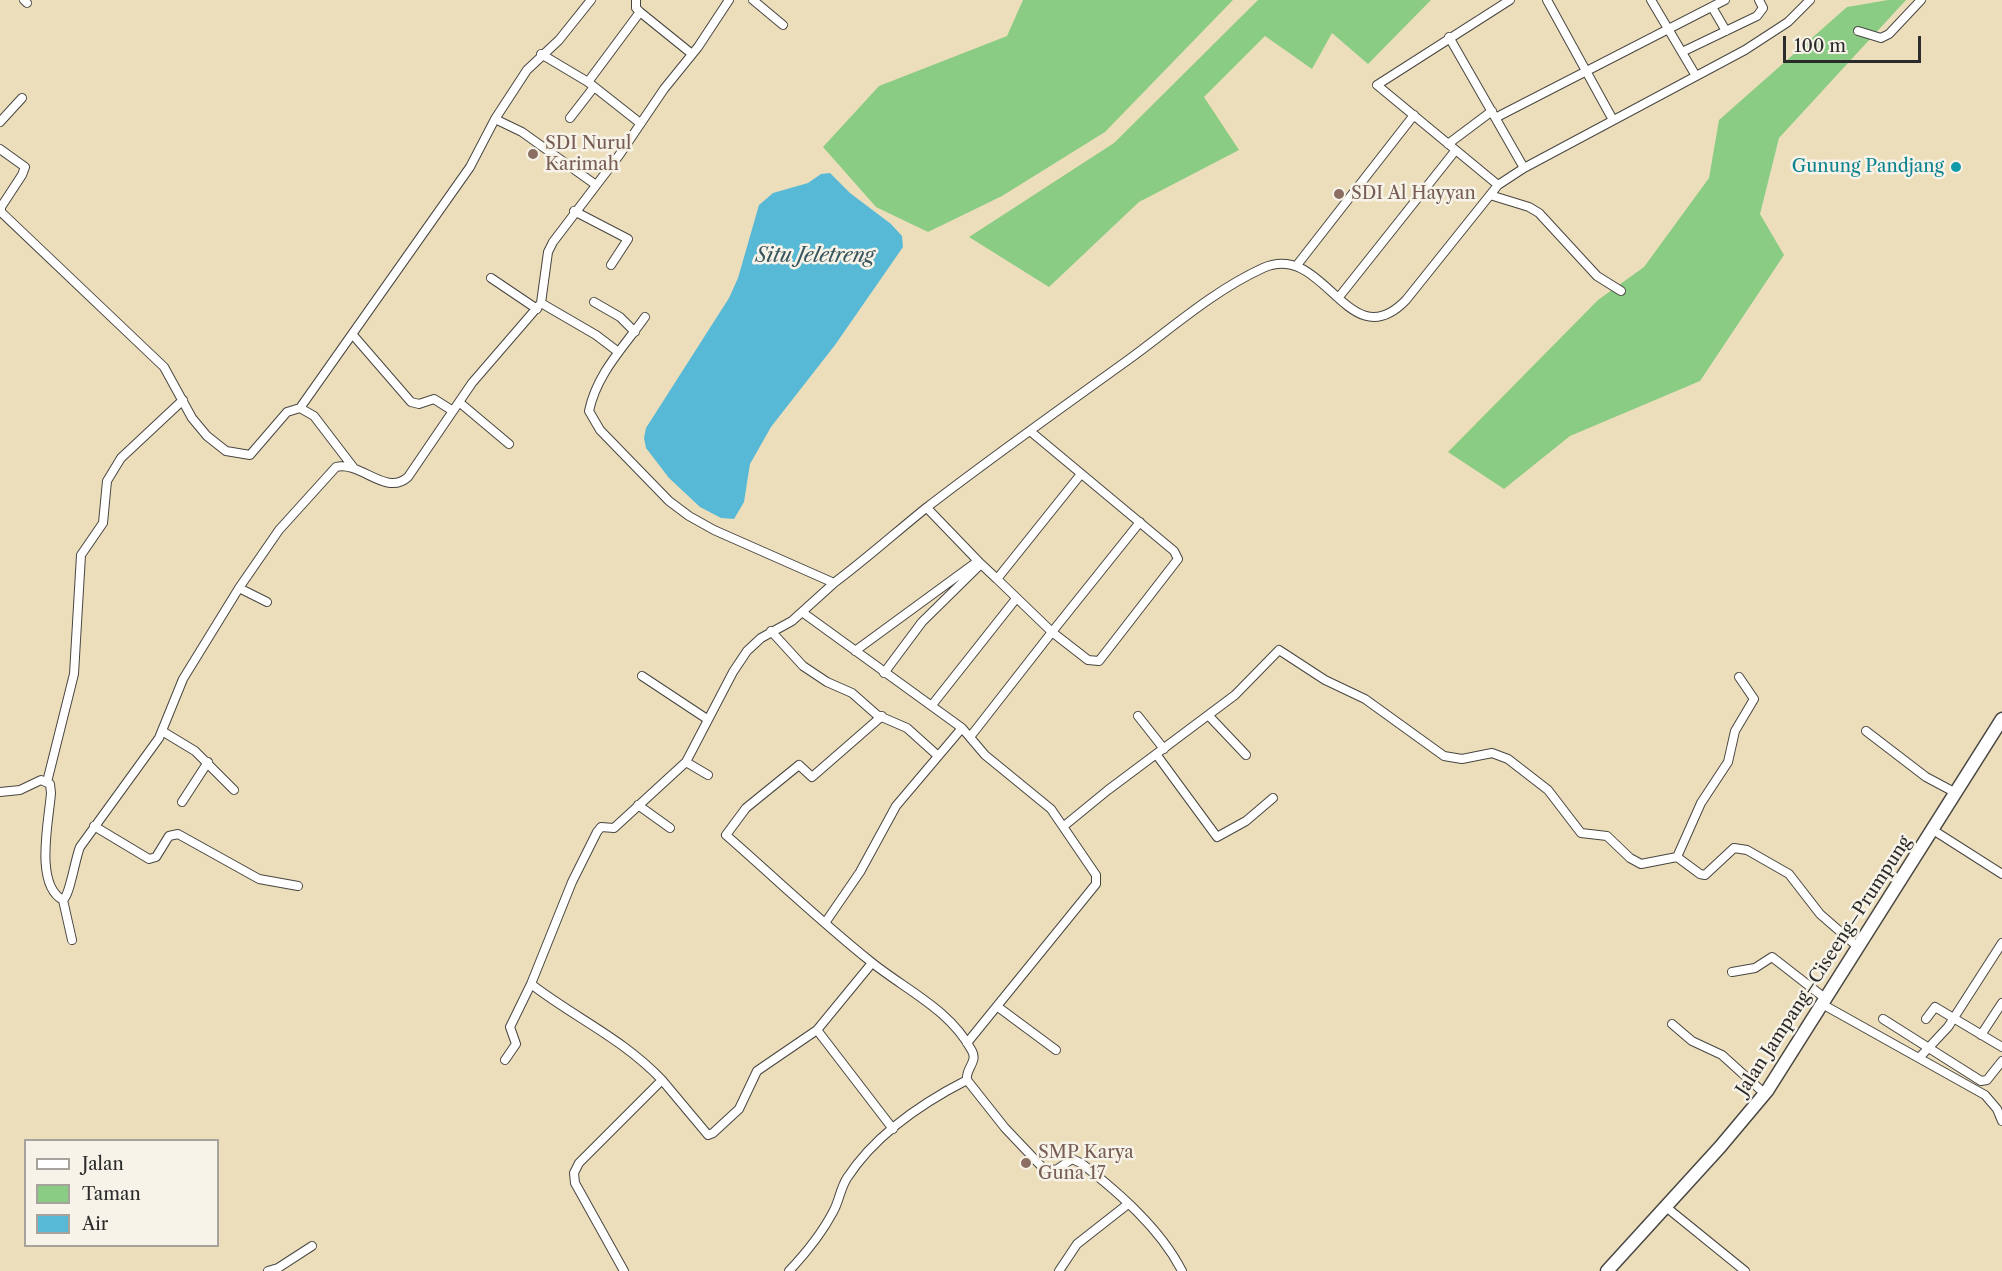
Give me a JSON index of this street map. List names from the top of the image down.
{
  "streets": {
    "main road": ["Jalan Jampang–Ciseeng–Prumpung"]
  },
  "water": ["Situ Jeletreng"],
  "places": [
    "SDI Nurul Karimah",
    "Gunung Pandjang",
    "SDI Al Hayyan",
    "SMP Karya Guna 17"
  ],
  "legend": ["Jalan", "Taman", "Air"],
  "scale_bar": "100 m"
}
